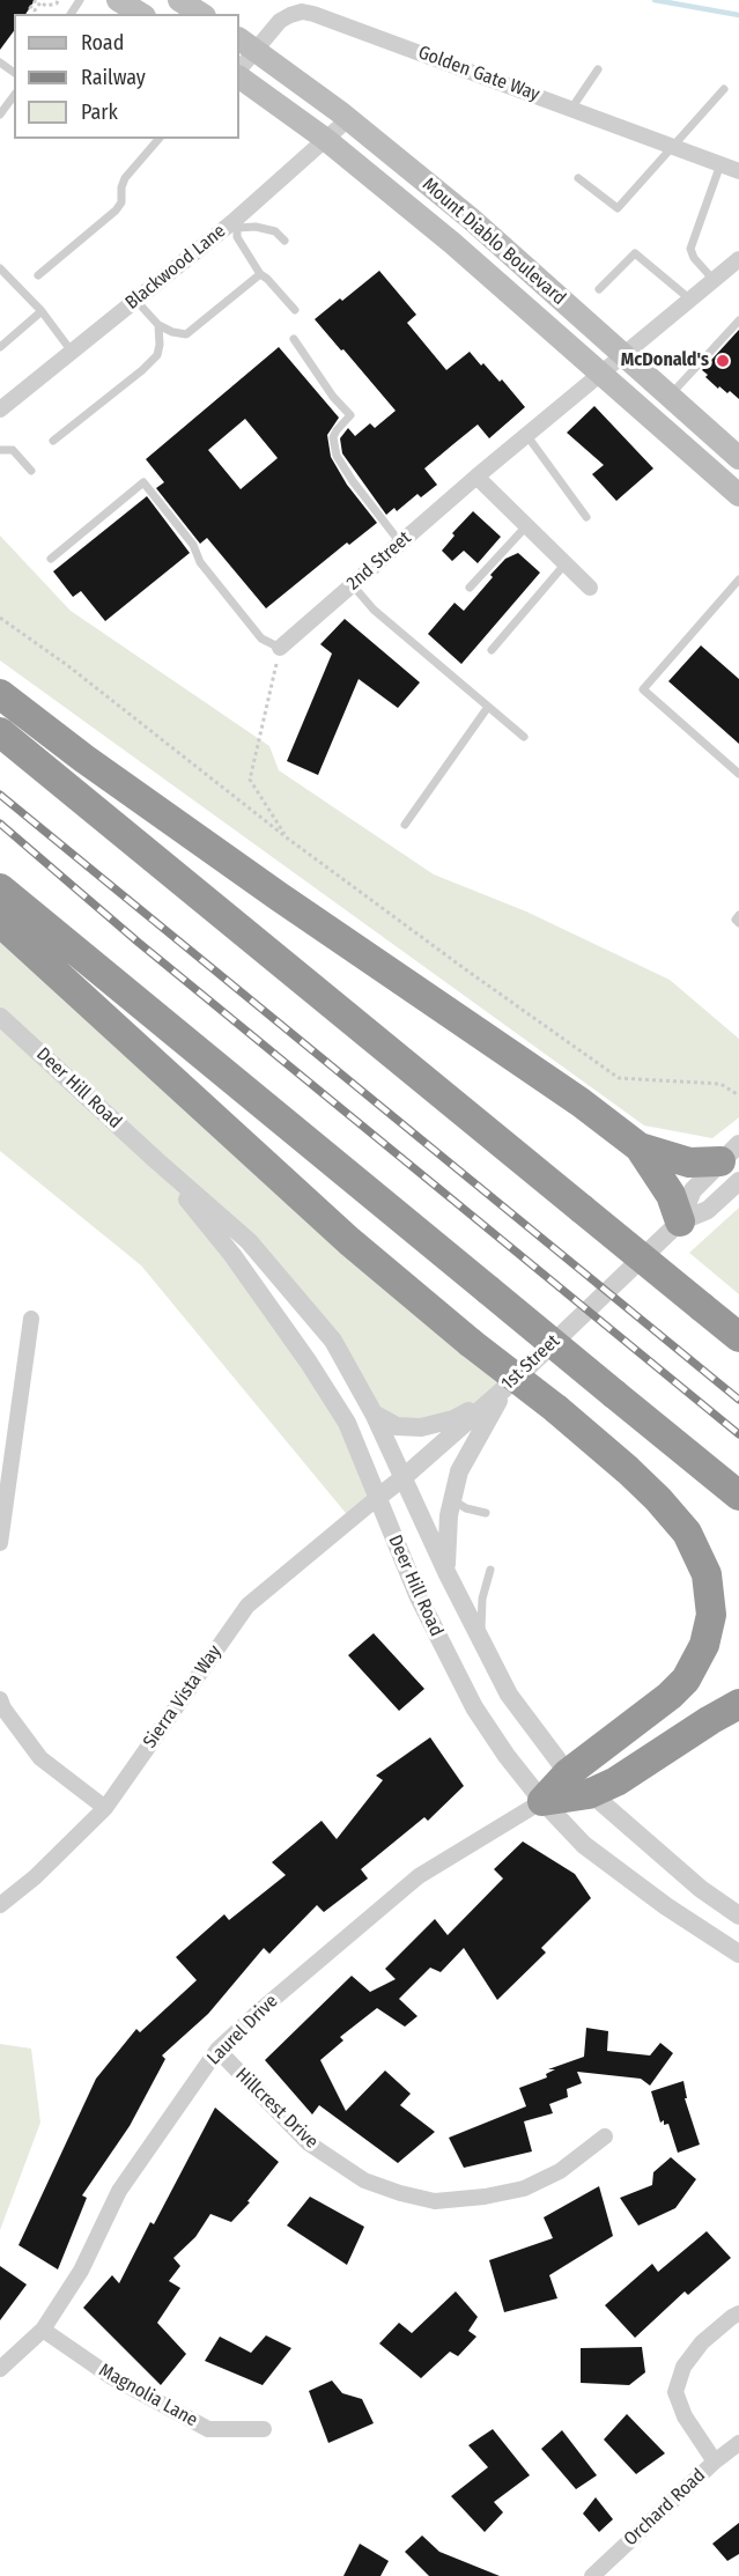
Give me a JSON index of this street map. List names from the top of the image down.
{
  "streets": {
    "main road": ["Mount Diablo Boulevard"],
    "street": [
      "Golden Gate Way",
      "Blackwood Lane",
      "2nd Street",
      "Deer Hill Road",
      "1st Street",
      "Sierra Vista Way",
      "Laurel Drive",
      "Hillcrest Drive",
      "Magnolia Lane",
      "Orchard Road"
    ]
  },
  "crossings": [
    ["Golden Gate Way", "Mount Diablo Boulevard"],
    ["Mount Diablo Boulevard", "Blackwood Lane"],
    ["Mount Diablo Boulevard", "2nd Street"],
    ["Deer Hill Road", "1st Street"],
    ["Deer Hill Road", "Sierra Vista Way"],
    ["Deer Hill Road", "Laurel Drive"],
    ["1st Street", "Sierra Vista Way"],
    ["Laurel Drive", "Hillcrest Drive"],
    ["Laurel Drive", "Magnolia Lane"]
  ],
  "places": ["McDonald's"],
  "legend": ["Road", "Railway", "Park"]
}
